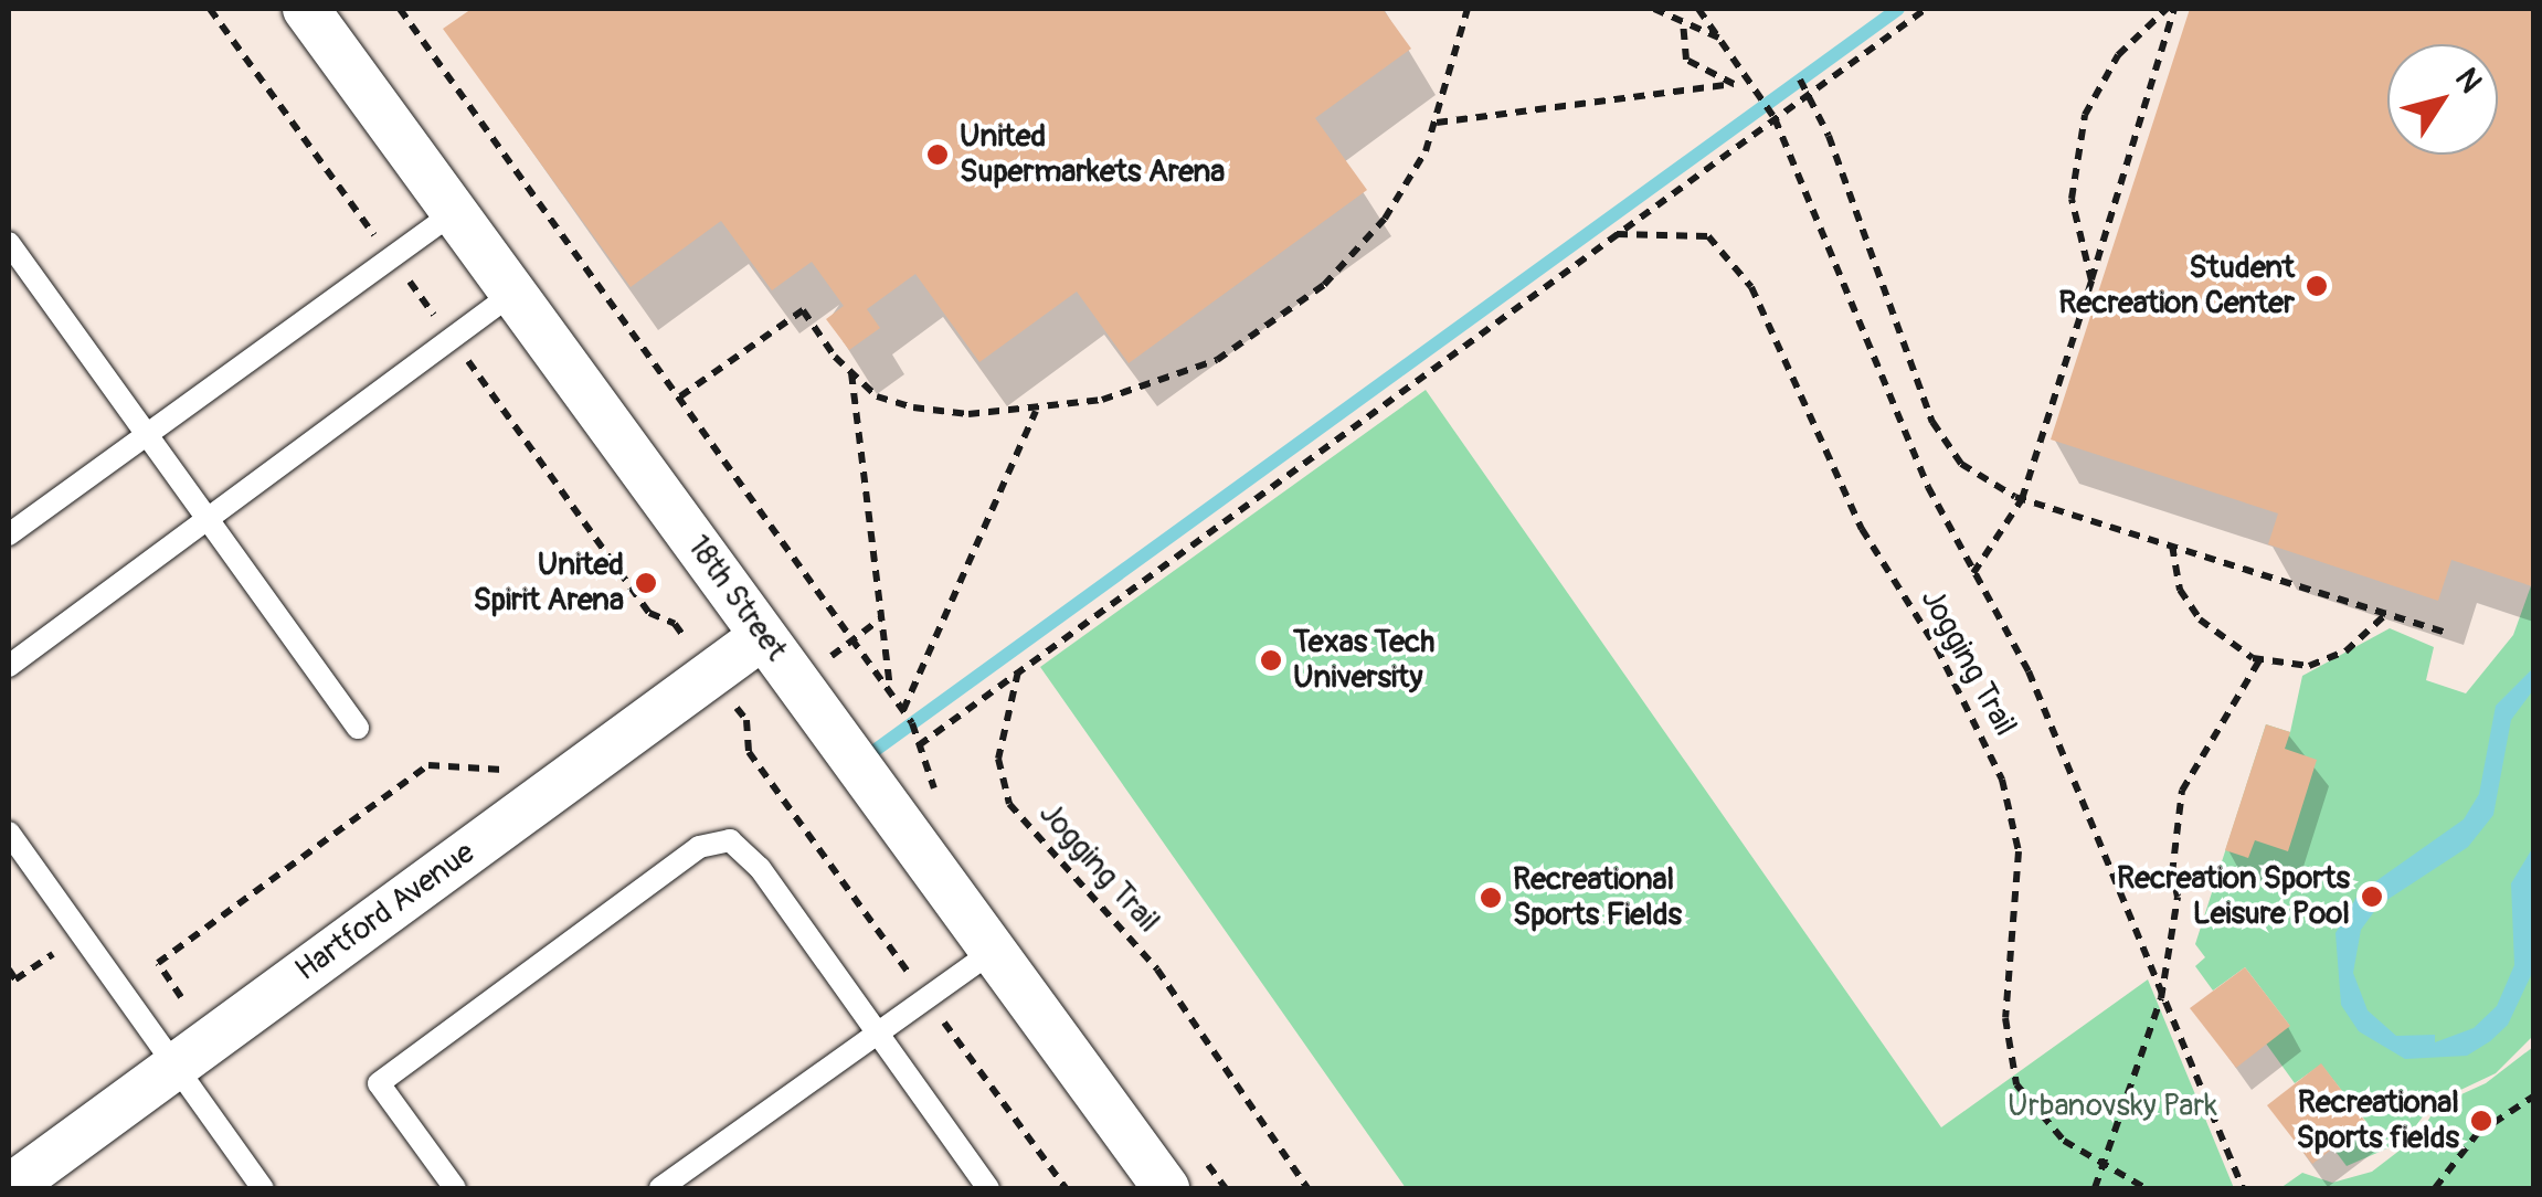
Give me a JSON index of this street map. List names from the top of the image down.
{
  "streets": {
    "street": ["18th Street", "Hartford Avenue"],
    "path": ["Jogging Trail"]
  },
  "crossings": [
    ["18th Street", "Hartford Avenue"]
  ],
  "parks": ["Urbanovsky Park"],
  "places": [
    "United Supermarkets Arena",
    "Student Recreation Center",
    "United Spirit Arena",
    "Texas Tech University",
    "Recreation Sports Leisure Pool",
    "Recreational Sports Fields",
    "Recreational Sports fields"
  ],
  "north": "top right"
}
